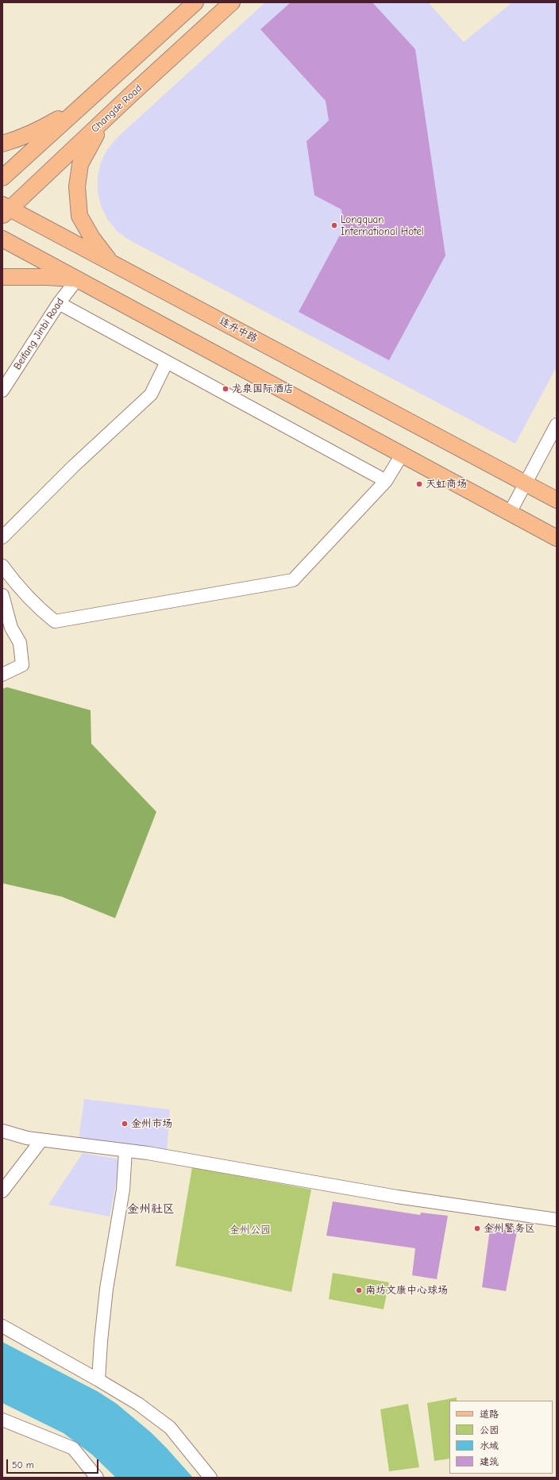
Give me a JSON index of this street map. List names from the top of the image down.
{
  "streets": {
    "main road": ["Changde Road", "连升中路"],
    "street": ["Beifang Jinbi Road"]
  },
  "crossings": [
    ["Changde Road", "连升中路"]
  ],
  "districts": ["金州社区"],
  "parks": ["金州公园"],
  "places": [
    "Longquan International Hotel",
    "龙泉国际酒店",
    "天虹商场",
    "金州市场",
    "金州警务区",
    "南坊文康中心球场"
  ],
  "legend": [
    "道路",
    "公园",
    "水域",
    "建筑"
  ],
  "scale_bar": "50 m"
}
